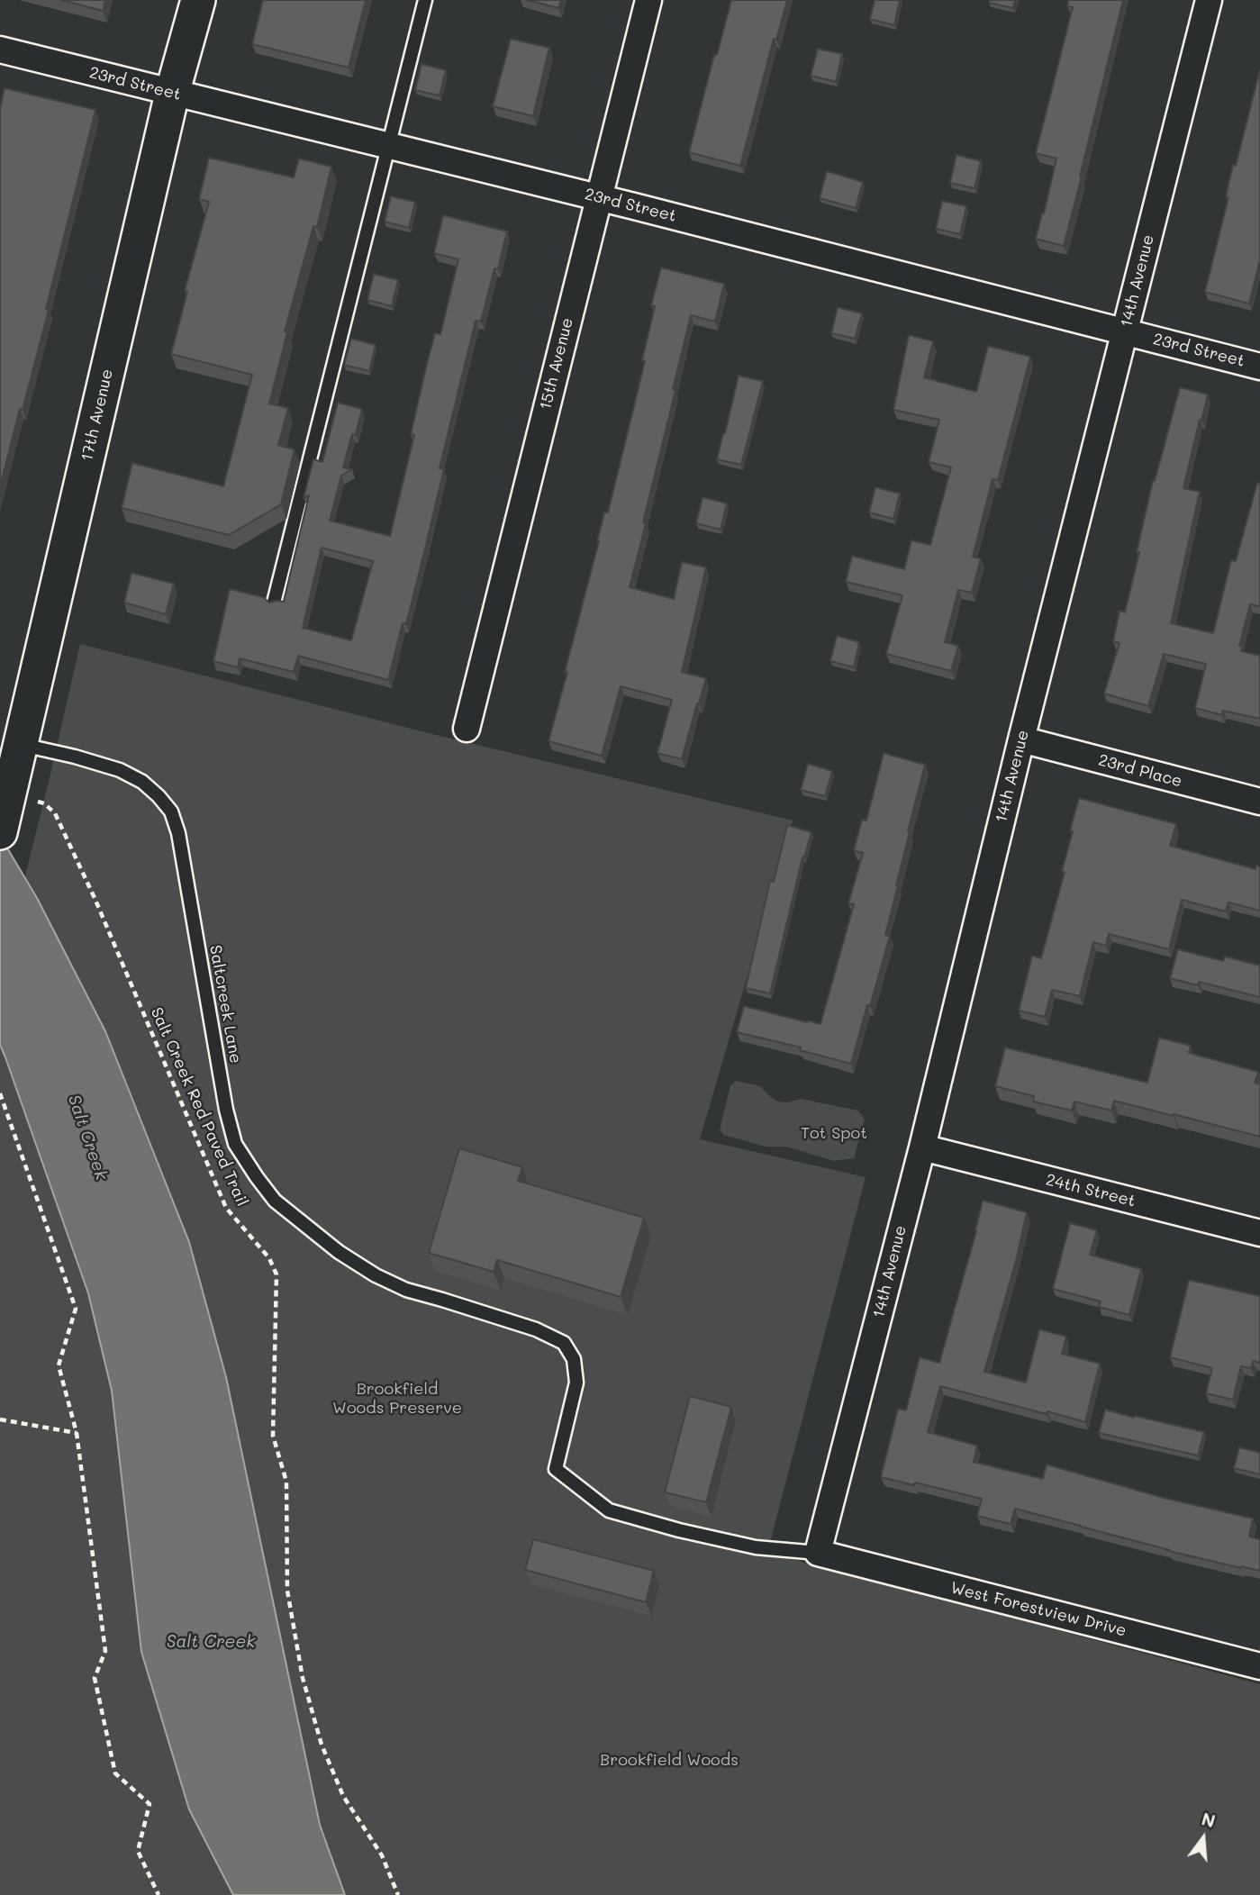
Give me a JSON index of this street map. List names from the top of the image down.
{
  "streets": {
    "street": [
      "23rd Street",
      "14th Avenue",
      "15th Avenue",
      "17th Avenue",
      "23rd Place",
      "24th Street",
      "West Forestview Drive"
    ],
    "lane": ["Saltcreek Lane"],
    "path": ["Salt Creek Red Paved Trail"]
  },
  "crossings": [
    ["23rd Street", "14th Avenue"],
    ["23rd Street", "15th Avenue"],
    ["23rd Street", "17th Avenue"],
    ["14th Avenue", "23rd Place"],
    ["14th Avenue", "Saltcreek Lane"],
    ["14th Avenue", "24th Street"],
    ["14th Avenue", "West Forestview Drive"],
    ["17th Avenue", "Saltcreek Lane"],
    ["Saltcreek Lane", "West Forestview Drive"]
  ],
  "water": ["Salt Creek"],
  "parks": ["Tot Spot", "Brookfield Woods Preserve", "Brookfield Woods"],
  "north": "top"
}
